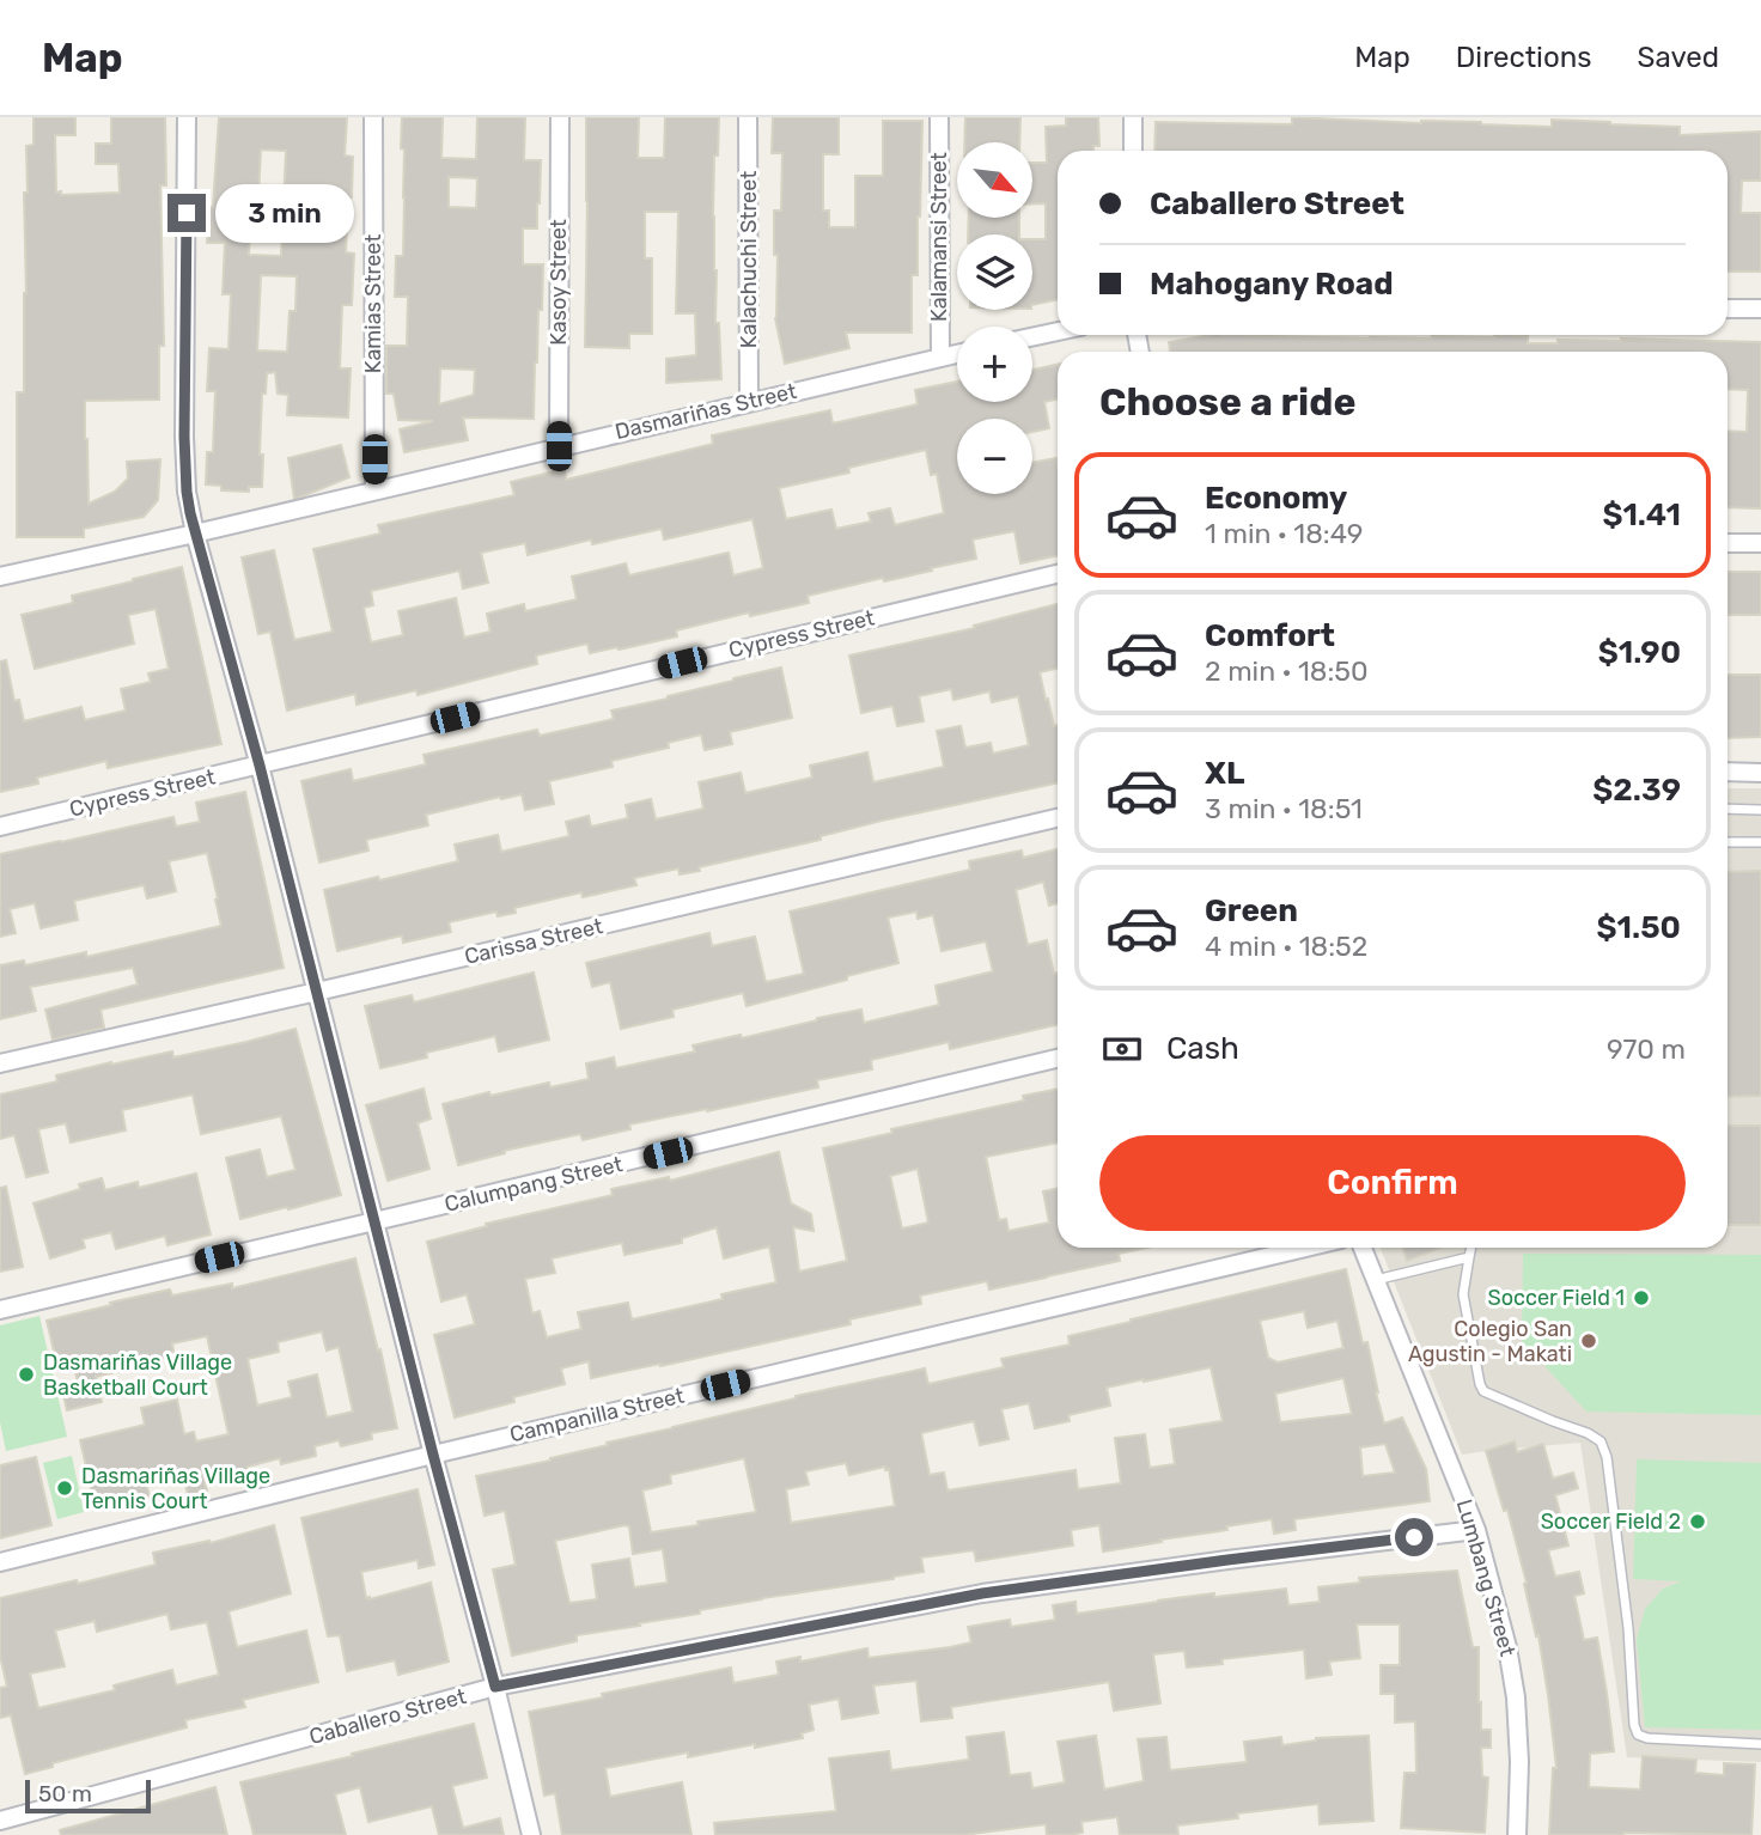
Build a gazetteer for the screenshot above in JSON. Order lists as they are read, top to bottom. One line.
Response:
{"streets":{"street":["Kalamansi Street","Kalachuchi Street","Kasoy Street","Kamias Street","Dasmariñas Street","Cypress Street","Carissa Street","Calumpang Street","Campanilla Street","Lumbang Street","Caballero Street"]},"crossings":[["Kalamansi Street","Dasmariñas Street"],["Kalachuchi Street","Dasmariñas Street"],["Kasoy Street","Dasmariñas Street"],["Kamias Street","Dasmariñas Street"],["Lumbang Street","Caballero Street"]],"places":["Soccer Field 1","Colegio San Agustin - Makati","Dasmariñas Village Basketball Court","Dasmariñas Village Tennis Court","Soccer Field 2"],"scale_bar":"50 m","north":"bottom right","page":{"header":"Map","nav":["Map","Directions","Saved"],"map_buttons":["+","−"],"banner":["Caballero Street","Mahogany Road"],"bubble":"3 min","heading":"Choose a ride","list":[{"name":"Economy","note":"1 min · 18:49","value":"$1.41"},{"name":"Comfort","note":"2 min · 18:50","value":"$1.90"},{"name":"XL","note":"3 min · 18:51","value":"$2.39"},{"name":"Green","note":"4 min · 18:52","value":"$1.50"}],"pay":["Cash","970 m"],"buttons":"Confirm","scale":"50 m"}}
